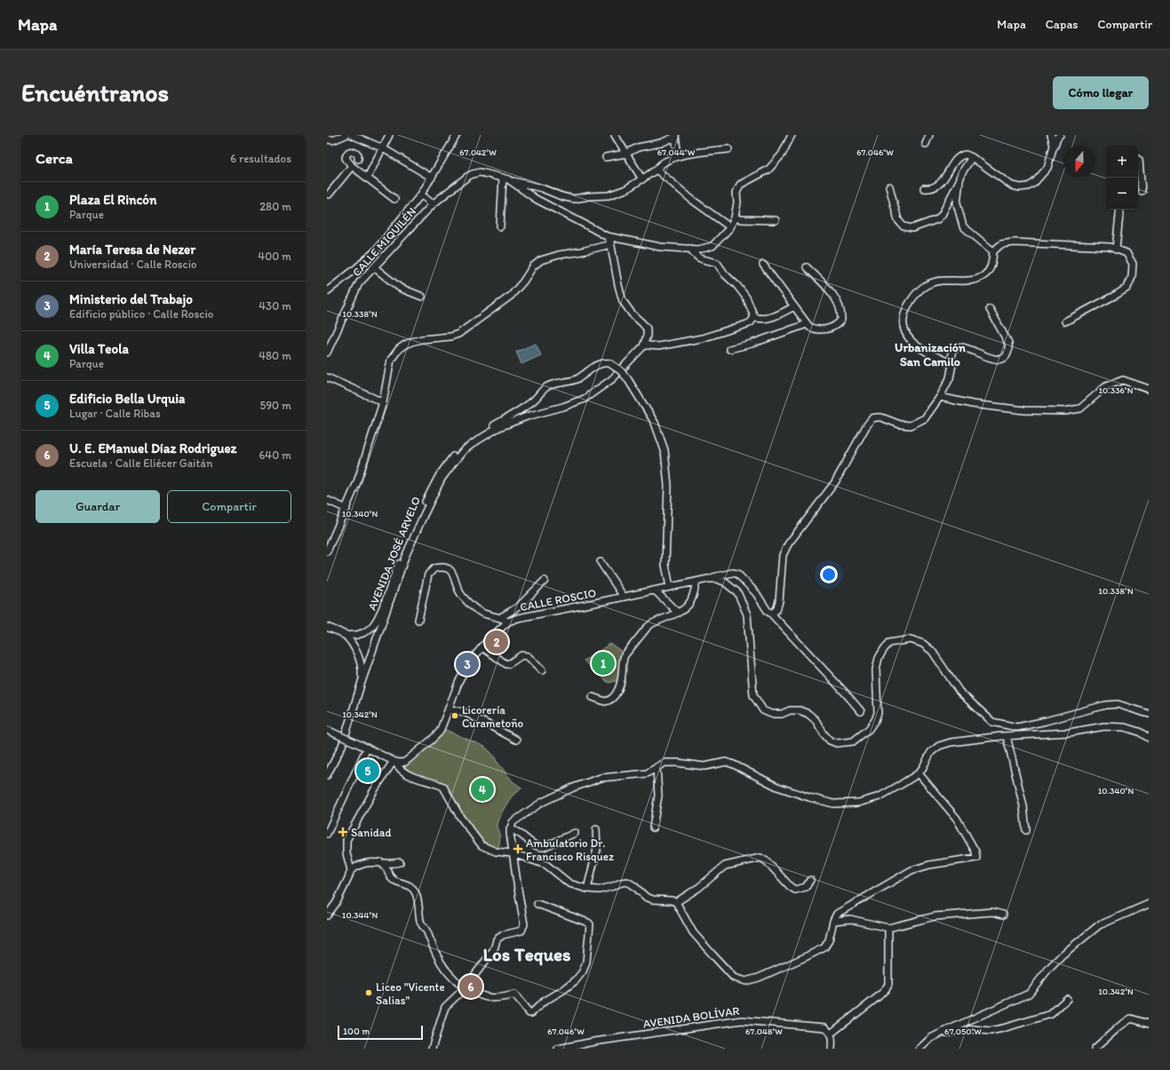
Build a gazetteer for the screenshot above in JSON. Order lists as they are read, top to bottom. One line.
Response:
{"streets":{"street":["CALLE MIQUILÉN","AVENIDA JOSÉ ARVELO","CALLE ROSCIO","AVENIDA BOLÍVAR"]},"crossings":[["AVENIDA JOSÉ ARVELO","CALLE ROSCIO"]],"districts":["Urbanización San Camilo","Los Teques"],"places":{"other":["Licorería Curametoño","Liceo \"Vicente Salias\""],"health":["Sanidad","Ambulatorio Dr. Francisco Risquez"]},"scale_bar":"100 m","north":"bottom","page":{"header":"Mapa","nav":["Mapa","Capas","Compartir"],"buttons":["Cómo llegar",["Guardar","Compartir"]],"title":"Encuéntranos","heading":["Cerca","6 resultados"],"map_buttons":["+","−"],"list":[{"mark":"1","name":"Plaza El Rincón","note":"Parque","value":"280 m"},{"mark":"2","name":"María Teresa de Nezer","note":"Universidad · Calle Roscio","value":"400 m"},{"mark":"3","name":"Ministerio del Trabajo","note":"Edificio público · Calle Roscio","value":"430 m"},{"mark":"4","name":"Villa Teola","note":"Parque","value":"480 m"},{"mark":"5","name":"Edificio Bella Urquia","note":"Lugar · Calle Ribas","value":"590 m"},{"mark":"6","name":"U. E. EManuel Díaz Rodriguez","note":"Escuela · Calle Eliécer Gaitán","value":"640 m"}],"pins":["2","1","3","5","4","6"],"scale":"100 m"},"coordinates":["67.042°W","67.044°W","67.046°W","10.338°N","10.336°N","10.340°N","10.342°N","10.344°N","67.048°W","67.050°W"]}
